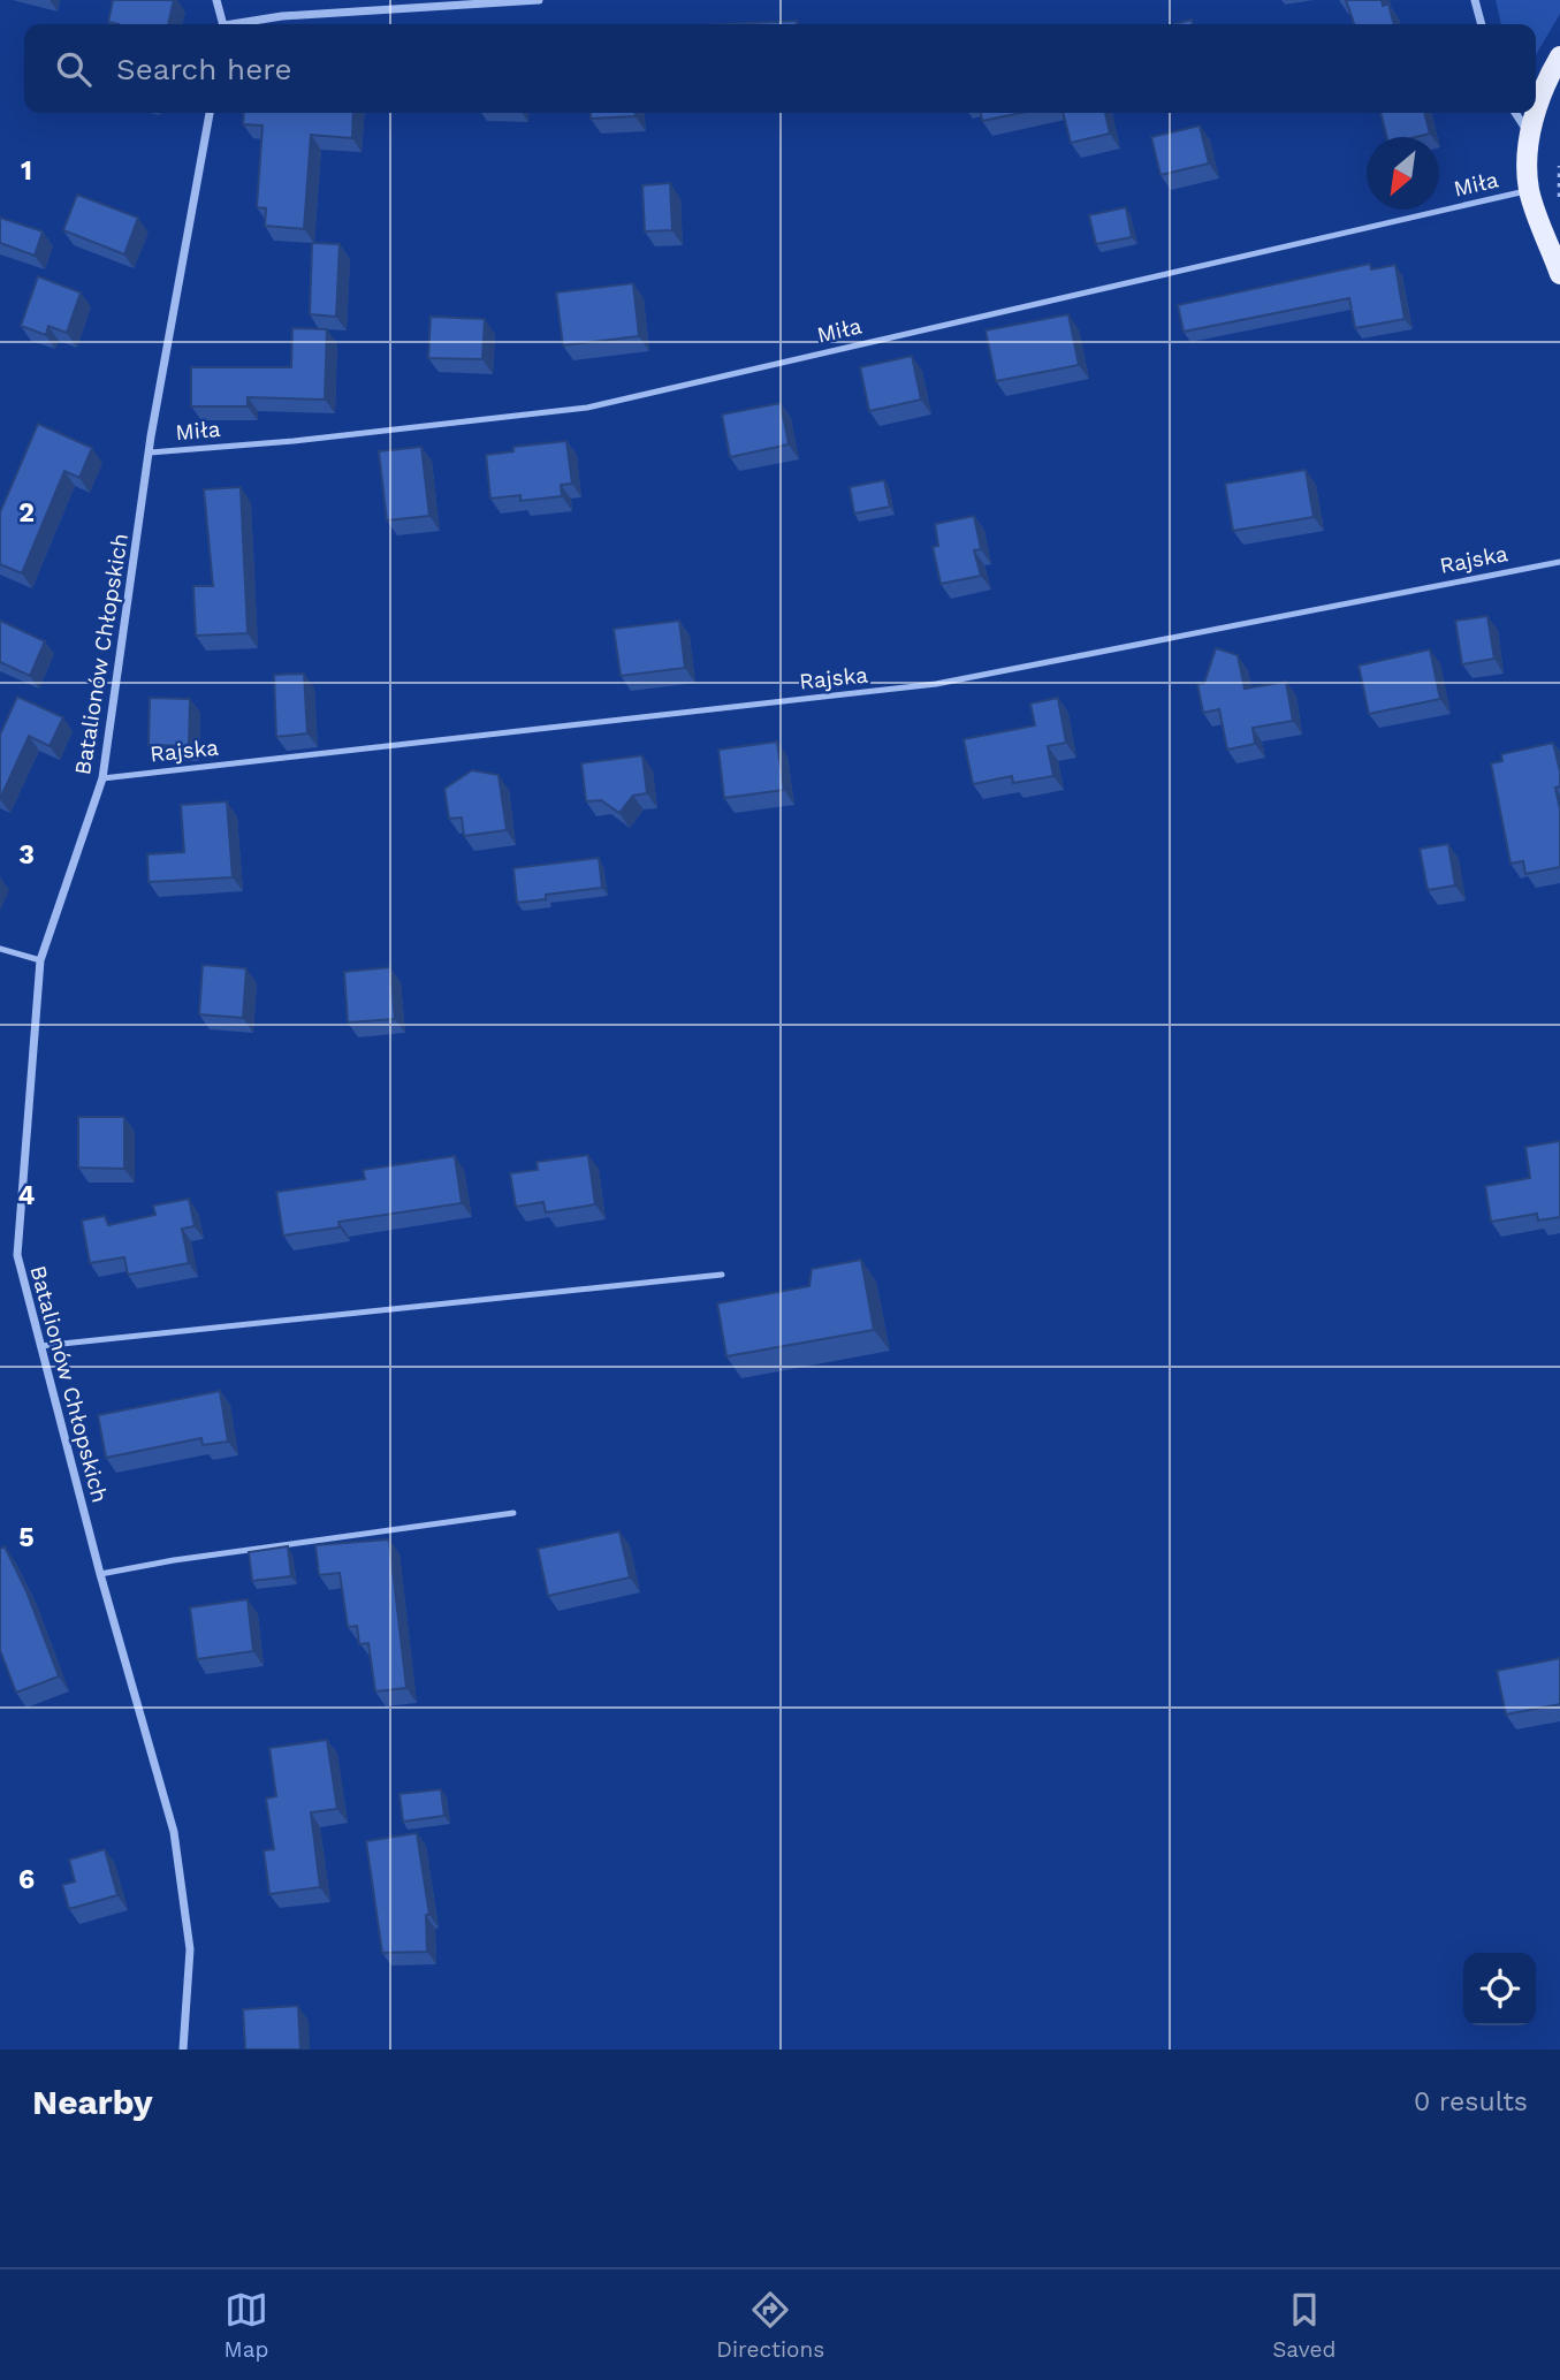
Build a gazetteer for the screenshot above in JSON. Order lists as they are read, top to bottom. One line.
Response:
{"streets":{"street":["Batalionów Chłopskich"],"lane":["Miła","Rajska"]},"crossings":[["Miła","Batalionów Chłopskich"],["Rajska","Batalionów Chłopskich"]],"north":"bottom left","page":{"search":"Search here","heading":["Nearby","0 results"],"nav":["Map","Directions","Saved"]},"grid":{"rows":["1","2","3","4","5","6"]}}
